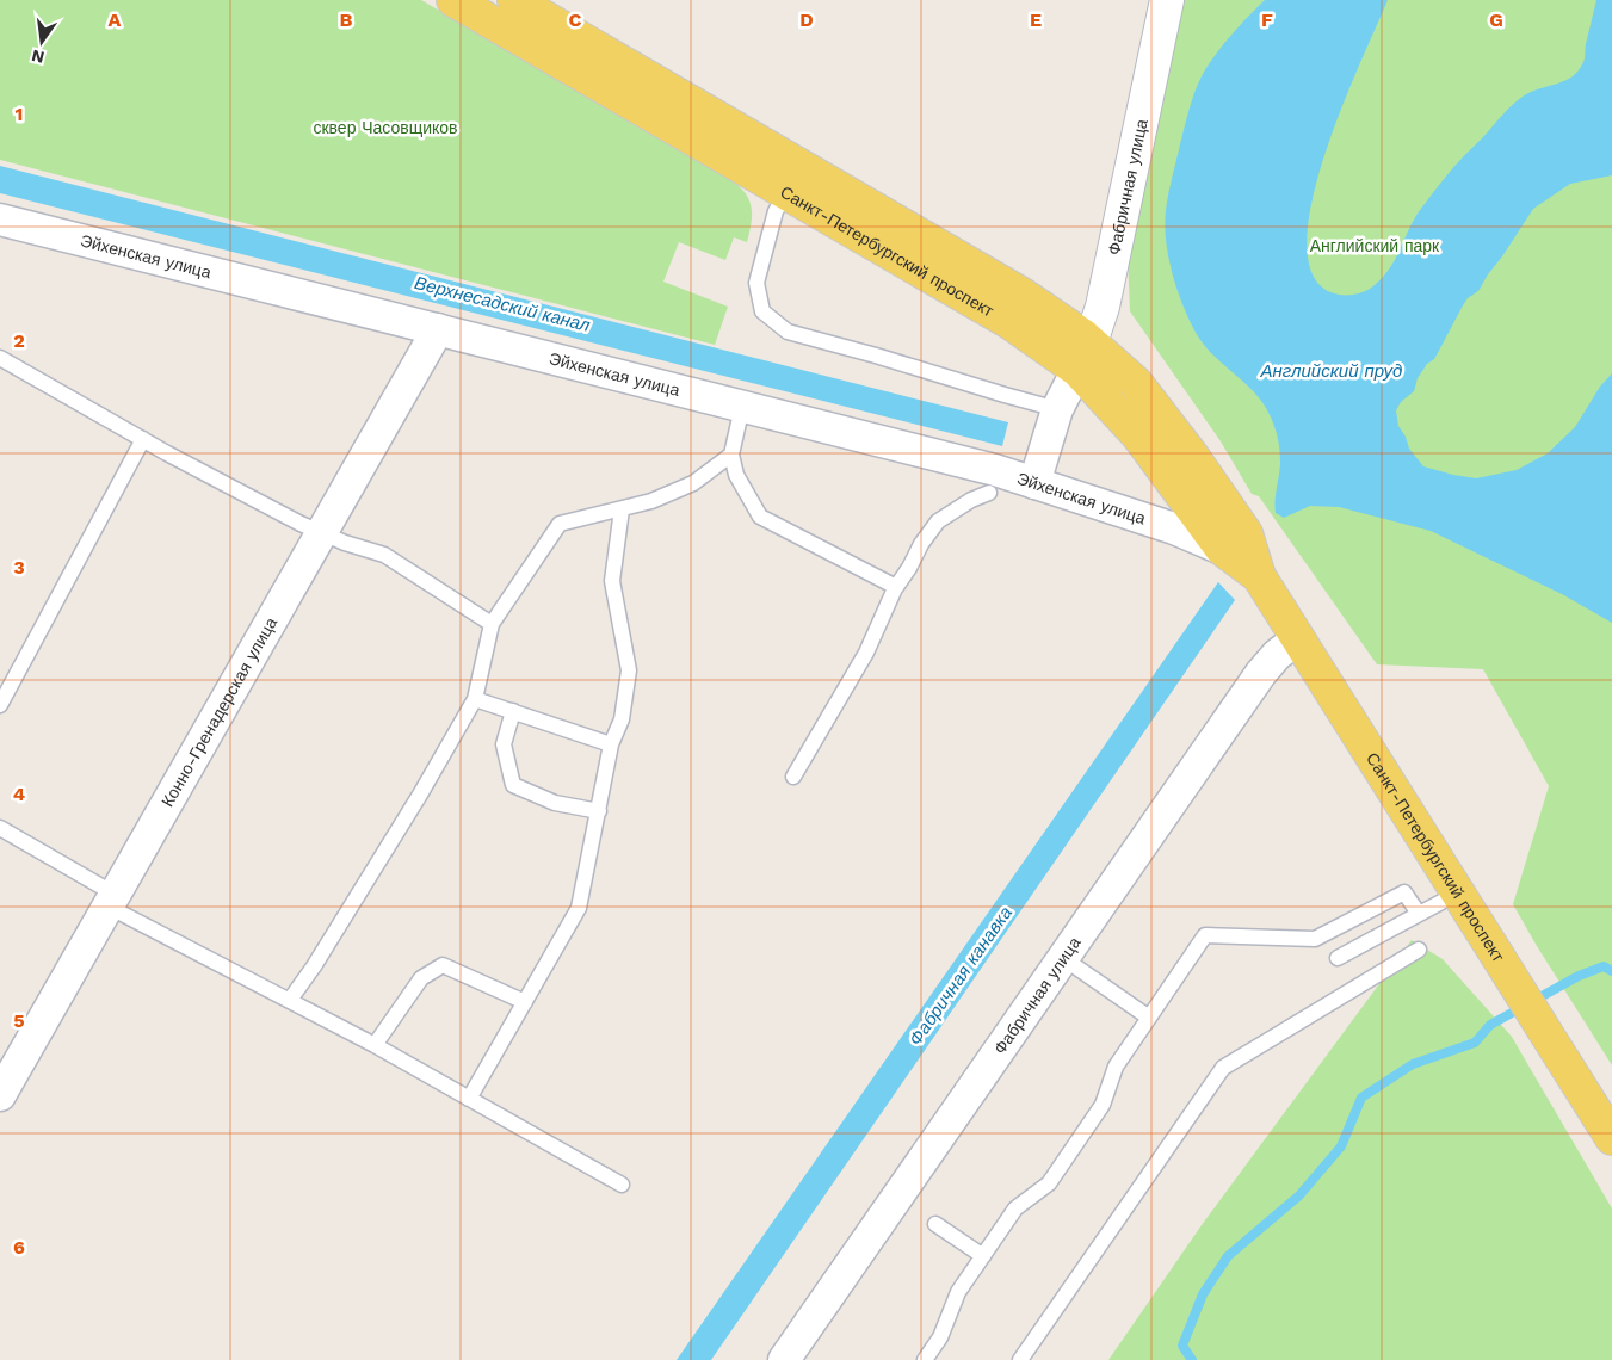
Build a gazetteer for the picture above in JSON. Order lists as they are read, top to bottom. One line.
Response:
{"streets":{"main road":["Санкт-Петербургский проспект"],"street":["Фабричная улица","Эйхенская улица","Конно-Гренадерская улица"]},"crossings":[["Фабричная улица","Санкт-Петербургский проспект"],["Фабричная улица","Эйхенская улица"],["Санкт-Петербургский проспект","Эйхенская улица"],["Эйхенская улица","Конно-Гренадерская улица"]],"water":["Верхнесадский канал","Английский пруд","Фабричная канавка"],"parks":["сквер Часовщиков","Английский парк"],"north":"bottom","grid":{"columns":["A","B","C","D","E","F","G"],"rows":["1","2","3","4","5","6"]}}
